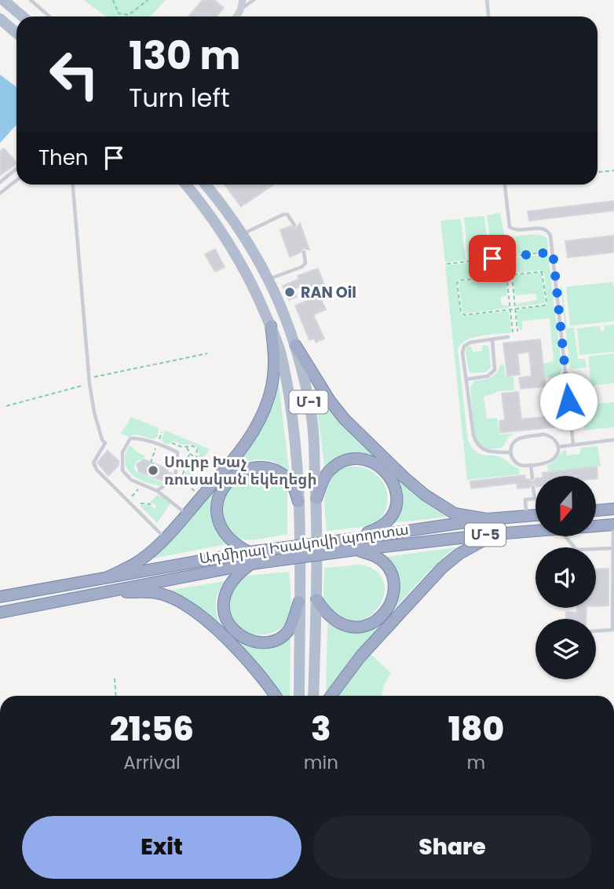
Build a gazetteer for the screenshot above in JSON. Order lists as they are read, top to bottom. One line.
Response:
{"streets":{"highway":["Մ-5","Ադմիրալ Իսակովի պողոտա"],"main road":["Մ-1"]},"places":["RAN Oil","Սուրբ Խաչ ռուսական եկեղեցի"],"north":"bottom","page":{"turn":["130 m","Turn left"],"then":"Then","eta":["21:56","Arrival","3","min","180","m"],"buttons":["Exit","Share"]}}
